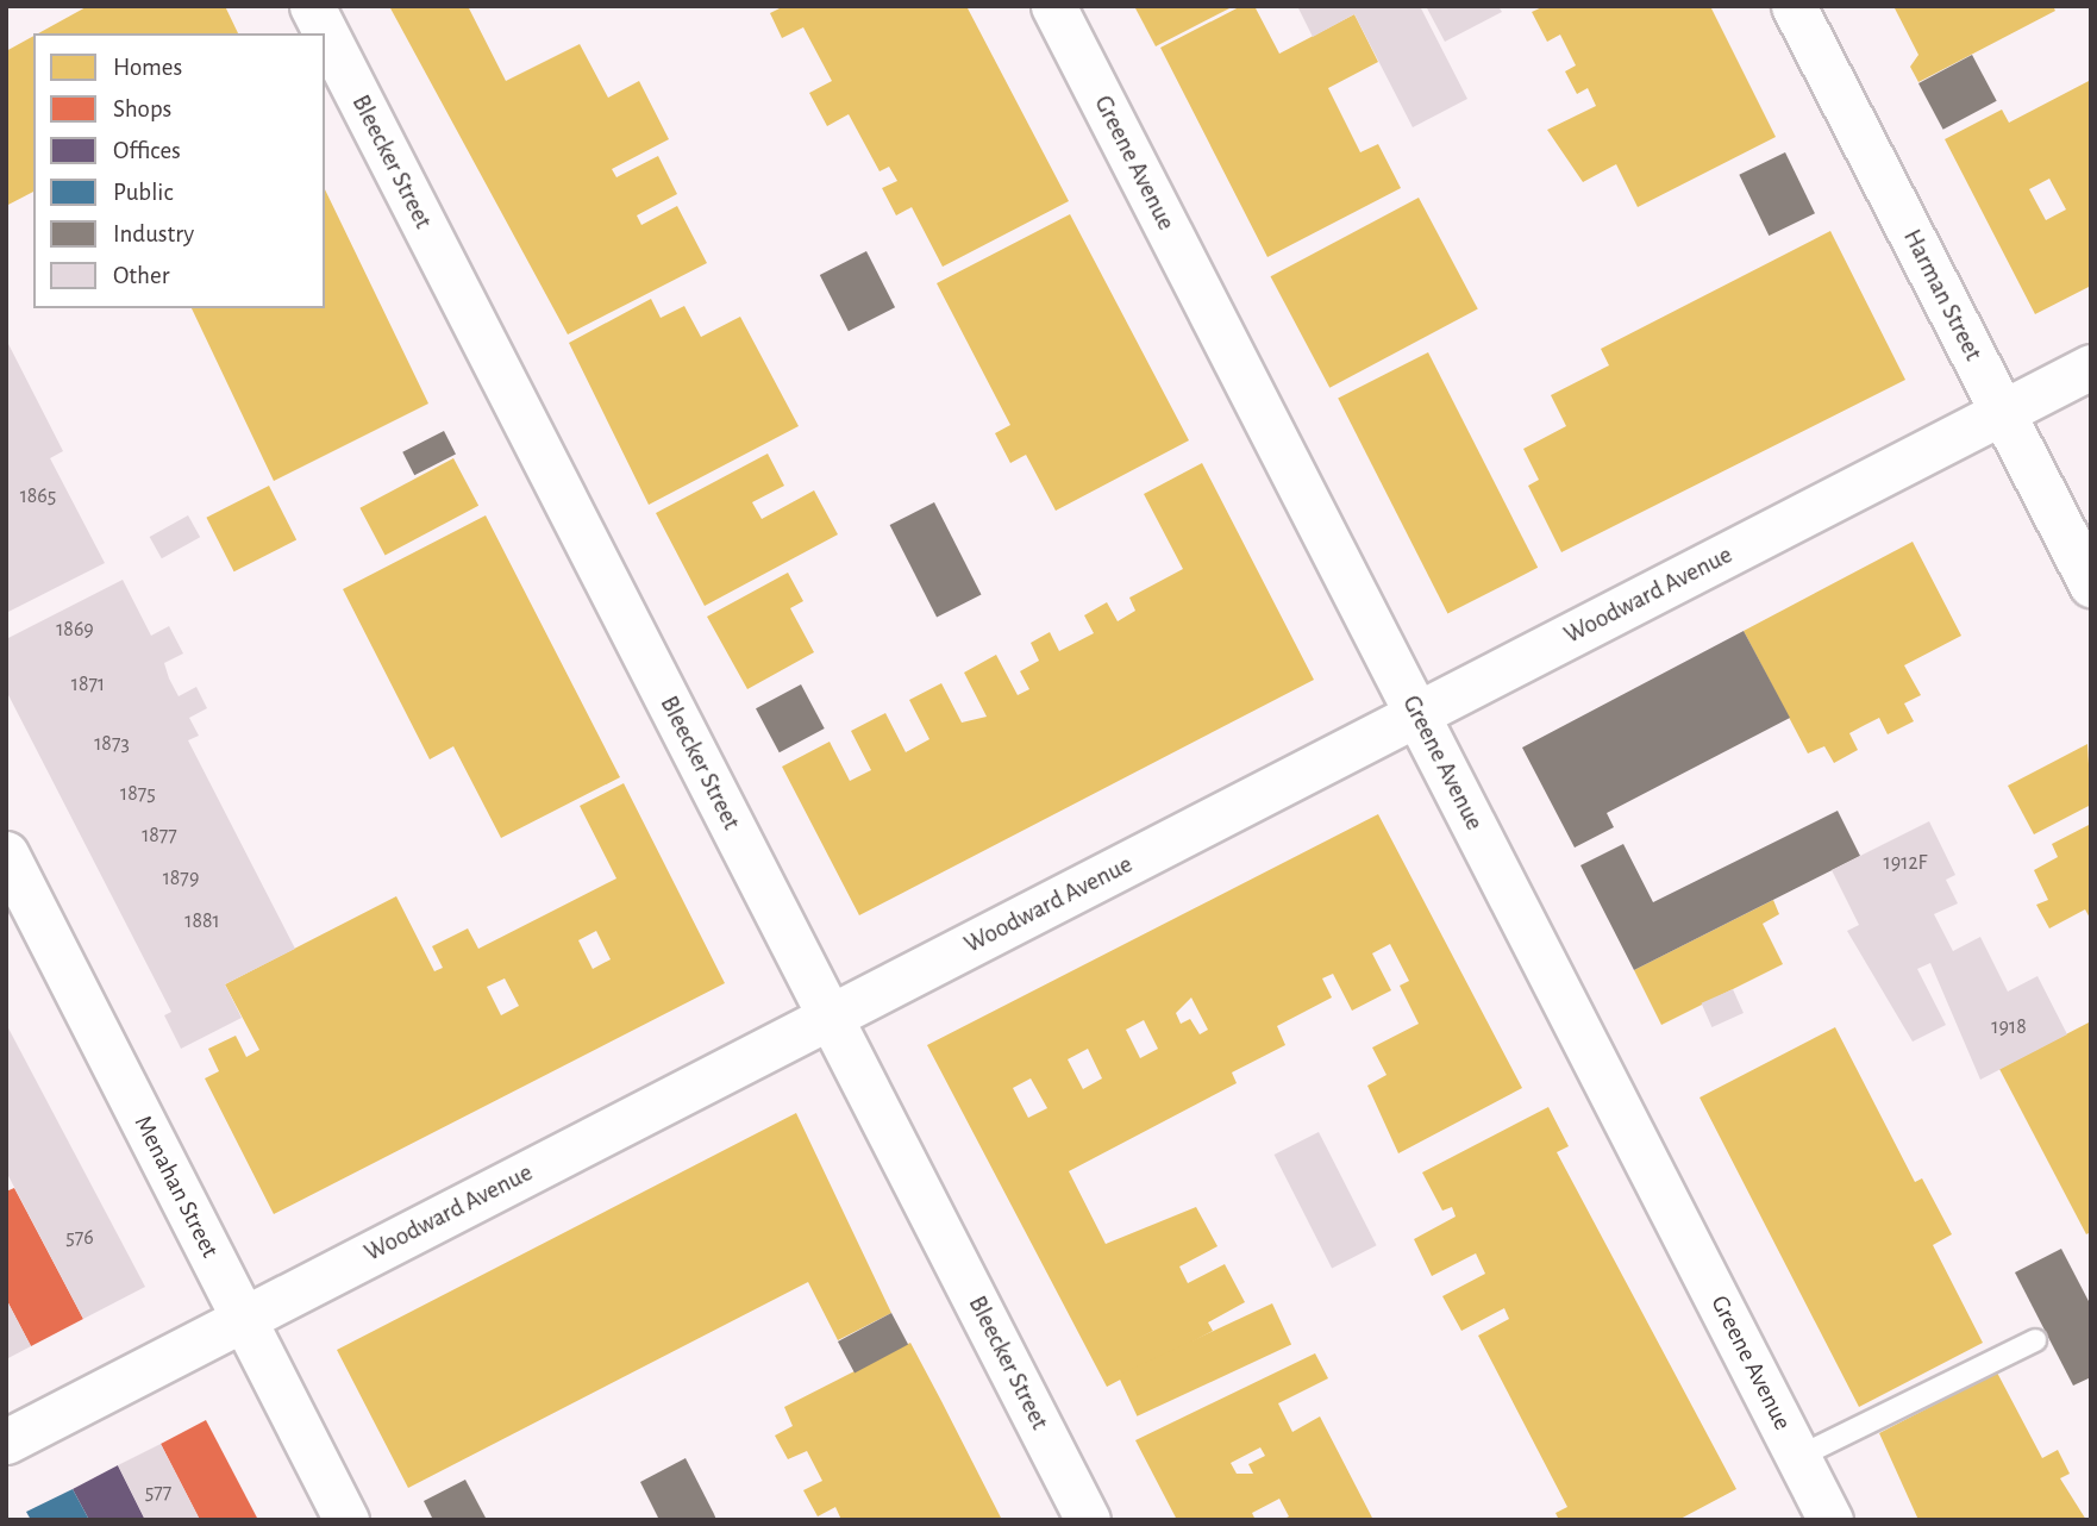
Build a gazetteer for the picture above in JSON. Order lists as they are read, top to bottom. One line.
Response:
{"streets":{"street":["Bleecker Street","Greene Avenue","Harman Street","Woodward Avenue","Menahan Street"]},"crossings":[["Bleecker Street","Woodward Avenue"],["Greene Avenue","Woodward Avenue"],["Harman Street","Woodward Avenue"],["Woodward Avenue","Menahan Street"]],"house_numbers":["1865","1869","1871","1873","1875","1877","1912F","1879","1881","1918","576","577"],"legend":["Homes","Shops","Offices","Public","Industry","Other"]}
